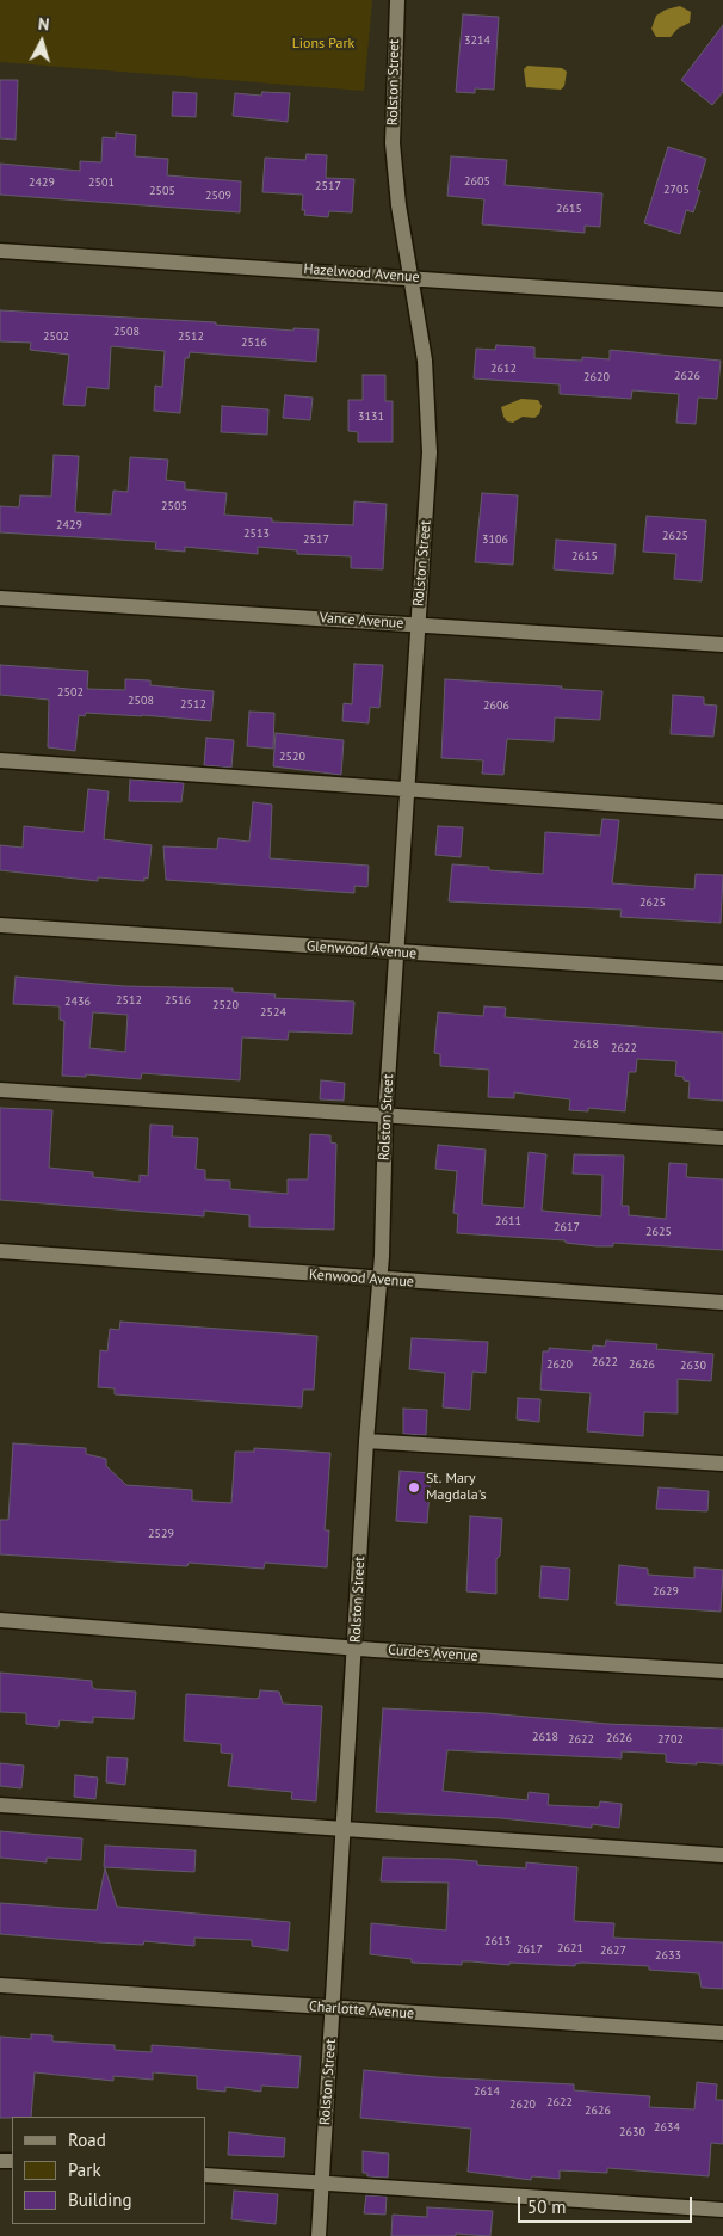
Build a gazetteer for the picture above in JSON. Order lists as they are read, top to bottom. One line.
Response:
{"streets":{"street":["Rolston Street","Hazelwood Avenue","Vance Avenue","Glenwood Avenue","Kenwood Avenue","Curdes Avenue","Charlotte Avenue"]},"crossings":[["Rolston Street","Hazelwood Avenue"],["Rolston Street","Vance Avenue"],["Rolston Street","Glenwood Avenue"],["Rolston Street","Kenwood Avenue"],["Rolston Street","Curdes Avenue"],["Rolston Street","Charlotte Avenue"]],"parks":["Lions Park"],"places":["St. Mary Magdala's"],"house_numbers":["3214","2605","2429","2501","2517","2705","2505","2509","2615","2508","2502","2512","2516","2612","2626","2620","3131","2505","2429","2513","2625","2517","3106","2615","2502","2508","2512","2606","2520","2625","2512","2516","2436","2520","2524","2618","2622","2611","2617","2625","2622","2620","2626","2630","2529","2629","2618","2626","2622","2702","2613","2621","2617","2627","2633","2614","2622","2620","2626","2634","2630"],"legend":["Road","Park","Building"],"scale_bar":"50 m","north":"top"}
